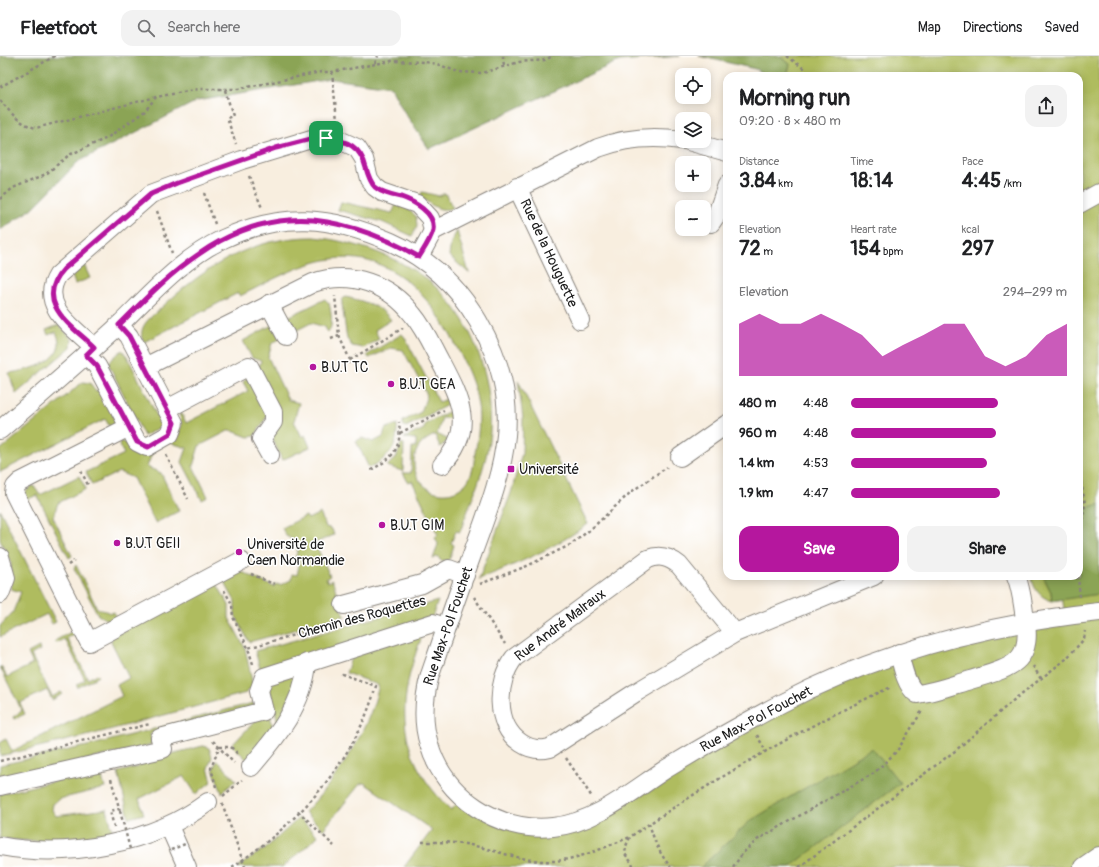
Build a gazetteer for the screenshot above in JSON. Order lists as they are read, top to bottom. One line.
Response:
{"streets":{"street":["Rue de la Houguette","Rue André Malraux","Rue Max-Pol Fouchet"],"path":["Chemin des Roquettes"]},"places":{"other":["B.U.T TC","B.U.T GEA","B.U.T GIM","B.U.T GEII","Université de Caen Normandie"],"transit":["Université"]},"page":{"header":"Fleetfoot","search":"Search here","nav":["Map","Directions","Saved"],"map_buttons":["+","−"],"heading":["Morning run","09:20 · 8 × 480 m"],"stats":[["Distance","3.84 km"],["Time","18:14"],["Pace","4:45 /km"],["Elevation","72 m"],["Heart rate","154 bpm"],["kcal","297"]],"chart":["Elevation","294–299 m"],"list":[{"name":"480 m","note":"4:48"},{"name":"960 m","note":"4:48"},{"name":"1.4 km","note":"4:53"},{"name":"1.9 km","note":"4:47"}],"buttons":["Save","Share"]}}
